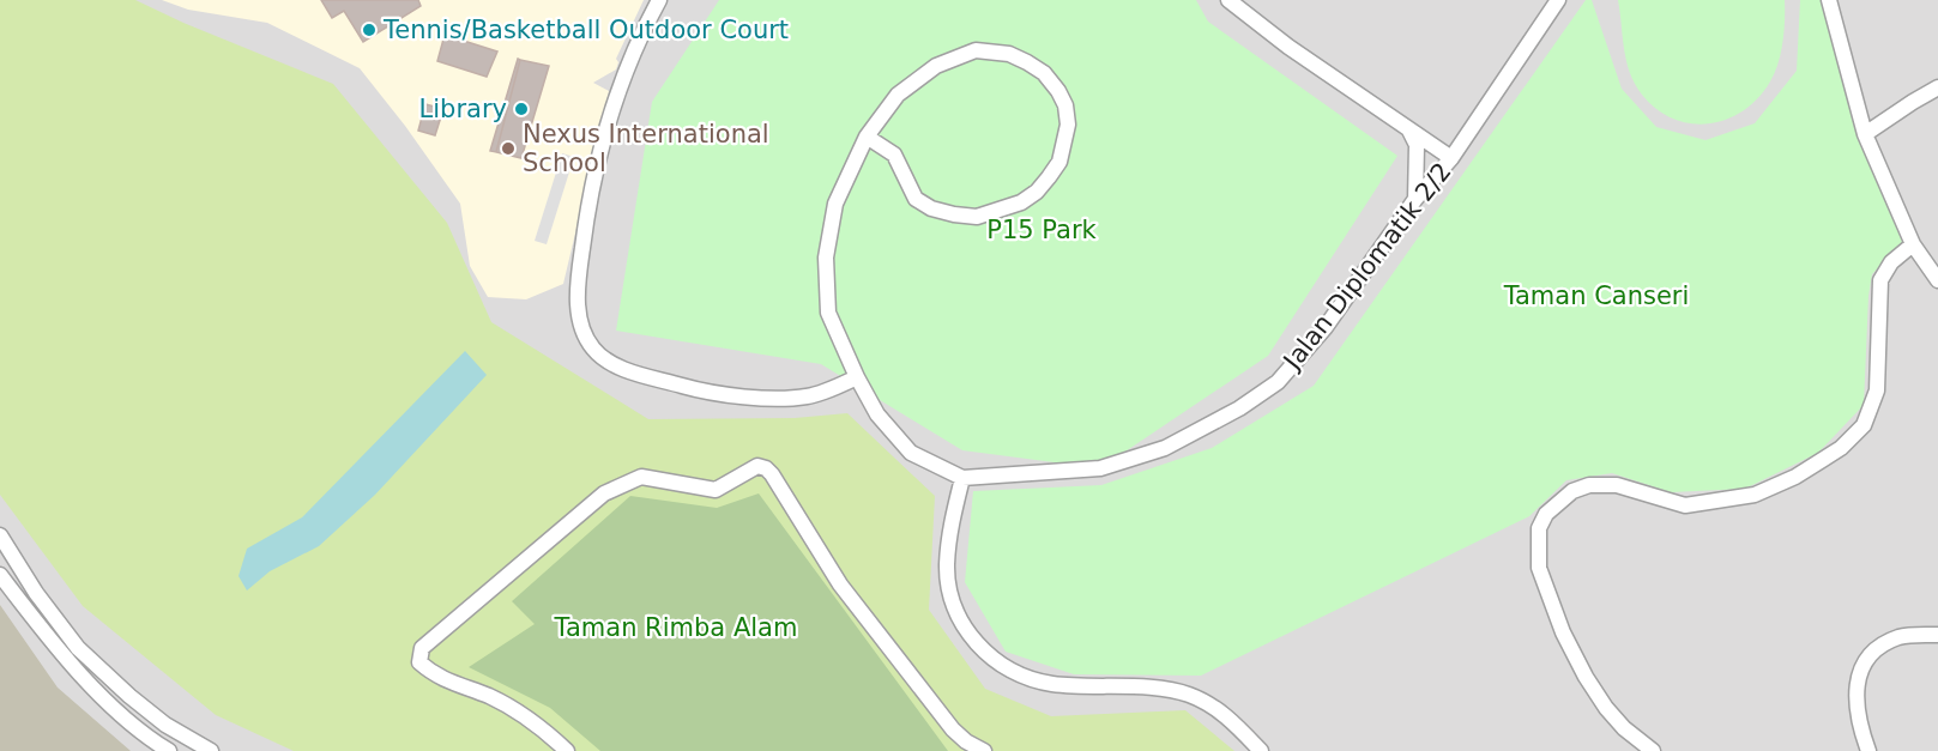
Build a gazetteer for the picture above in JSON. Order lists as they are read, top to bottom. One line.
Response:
{"streets":{"street":["Jalan Diplomatik 2/2"]},"parks":["P15 Park","Taman Canseri","Taman Rimba Alam"],"places":["Tennis/Basketball Outdoor Court","Library","Nexus International School"]}
